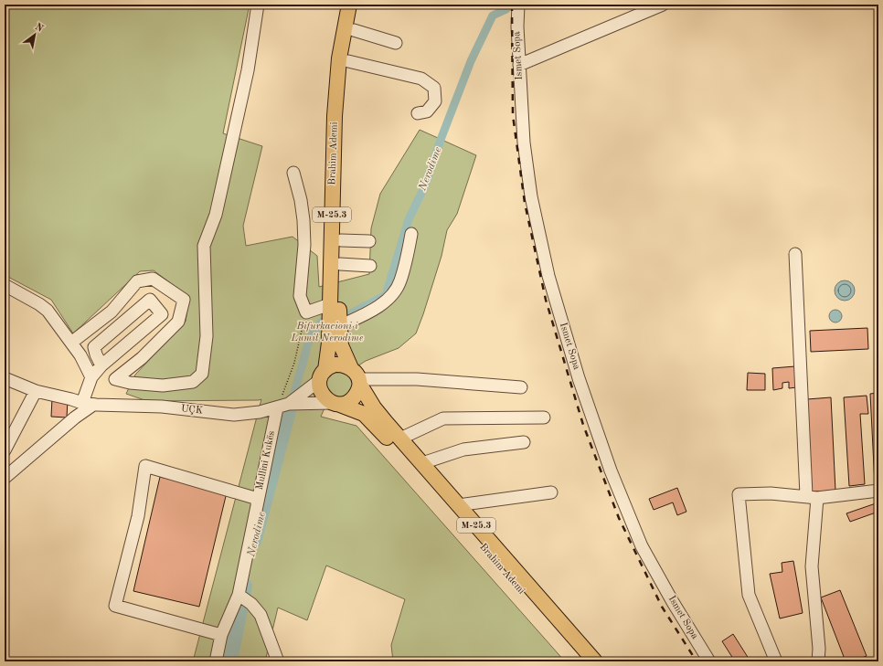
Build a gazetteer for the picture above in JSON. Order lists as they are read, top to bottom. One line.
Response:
{"streets":{"main road":["Brahim Ademi","M-25.3"],"street":["Ismet Sopa","UÇK","Mullini Kukës"]},"crossings":[["Brahim Ademi","UÇK"],["UÇK","Mullini Kukës"]],"water":["Nerodime"],"parks":["Bifurkacioni i Lumit Nerodime"],"north":"top right"}
